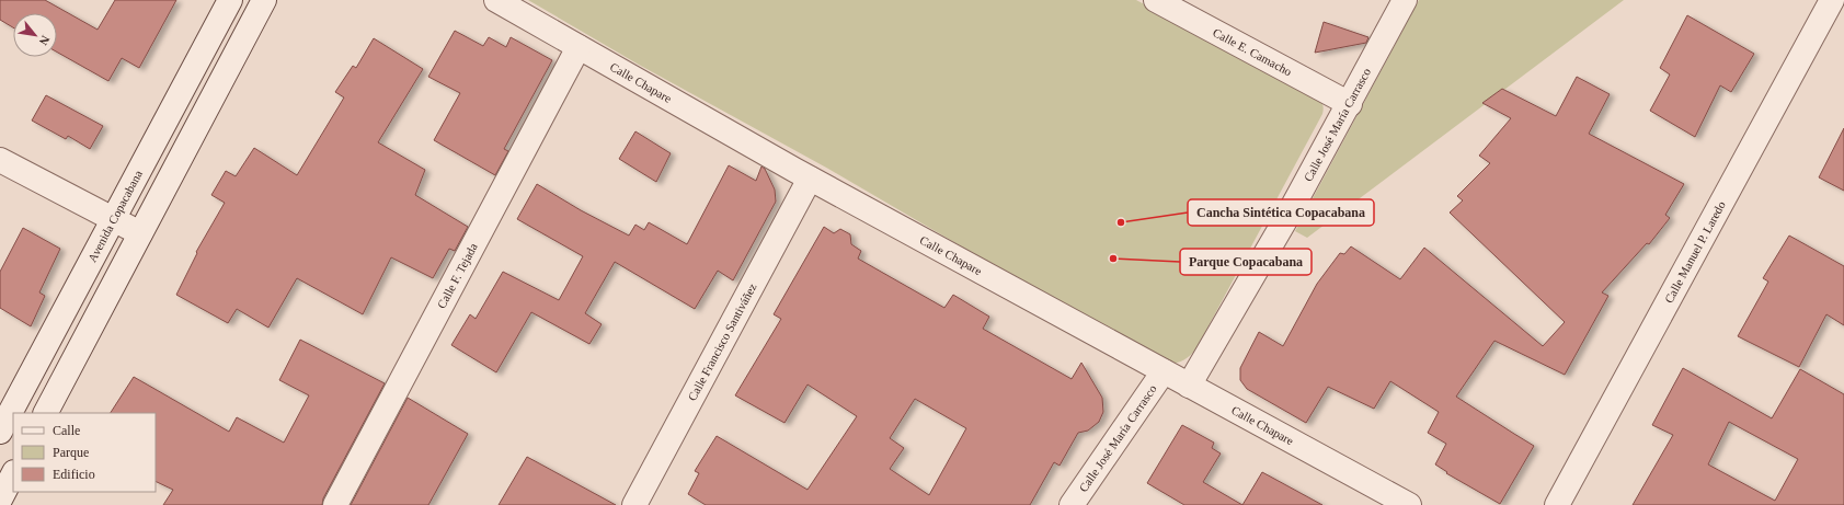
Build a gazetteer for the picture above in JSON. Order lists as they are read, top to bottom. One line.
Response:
{"streets":{"street":["Calle E. Camacho","Calle Chapare","Calle José María Carrasco","Avenida Copacabana","Calle Manuel P. Laredo","Calle F. Tejada","Calle Francisco Santiváñez"]},"crossings":[["Calle E. Camacho","Calle José María Carrasco"],["Calle Chapare","Calle José María Carrasco"],["Calle Chapare","Calle F. Tejada"],["Calle Chapare","Calle Francisco Santiváñez"]],"places":["Cancha Sintética Copacabana","Parque Copacabana"],"legend":["Calle","Parque","Edificio"],"north":"bottom right"}
